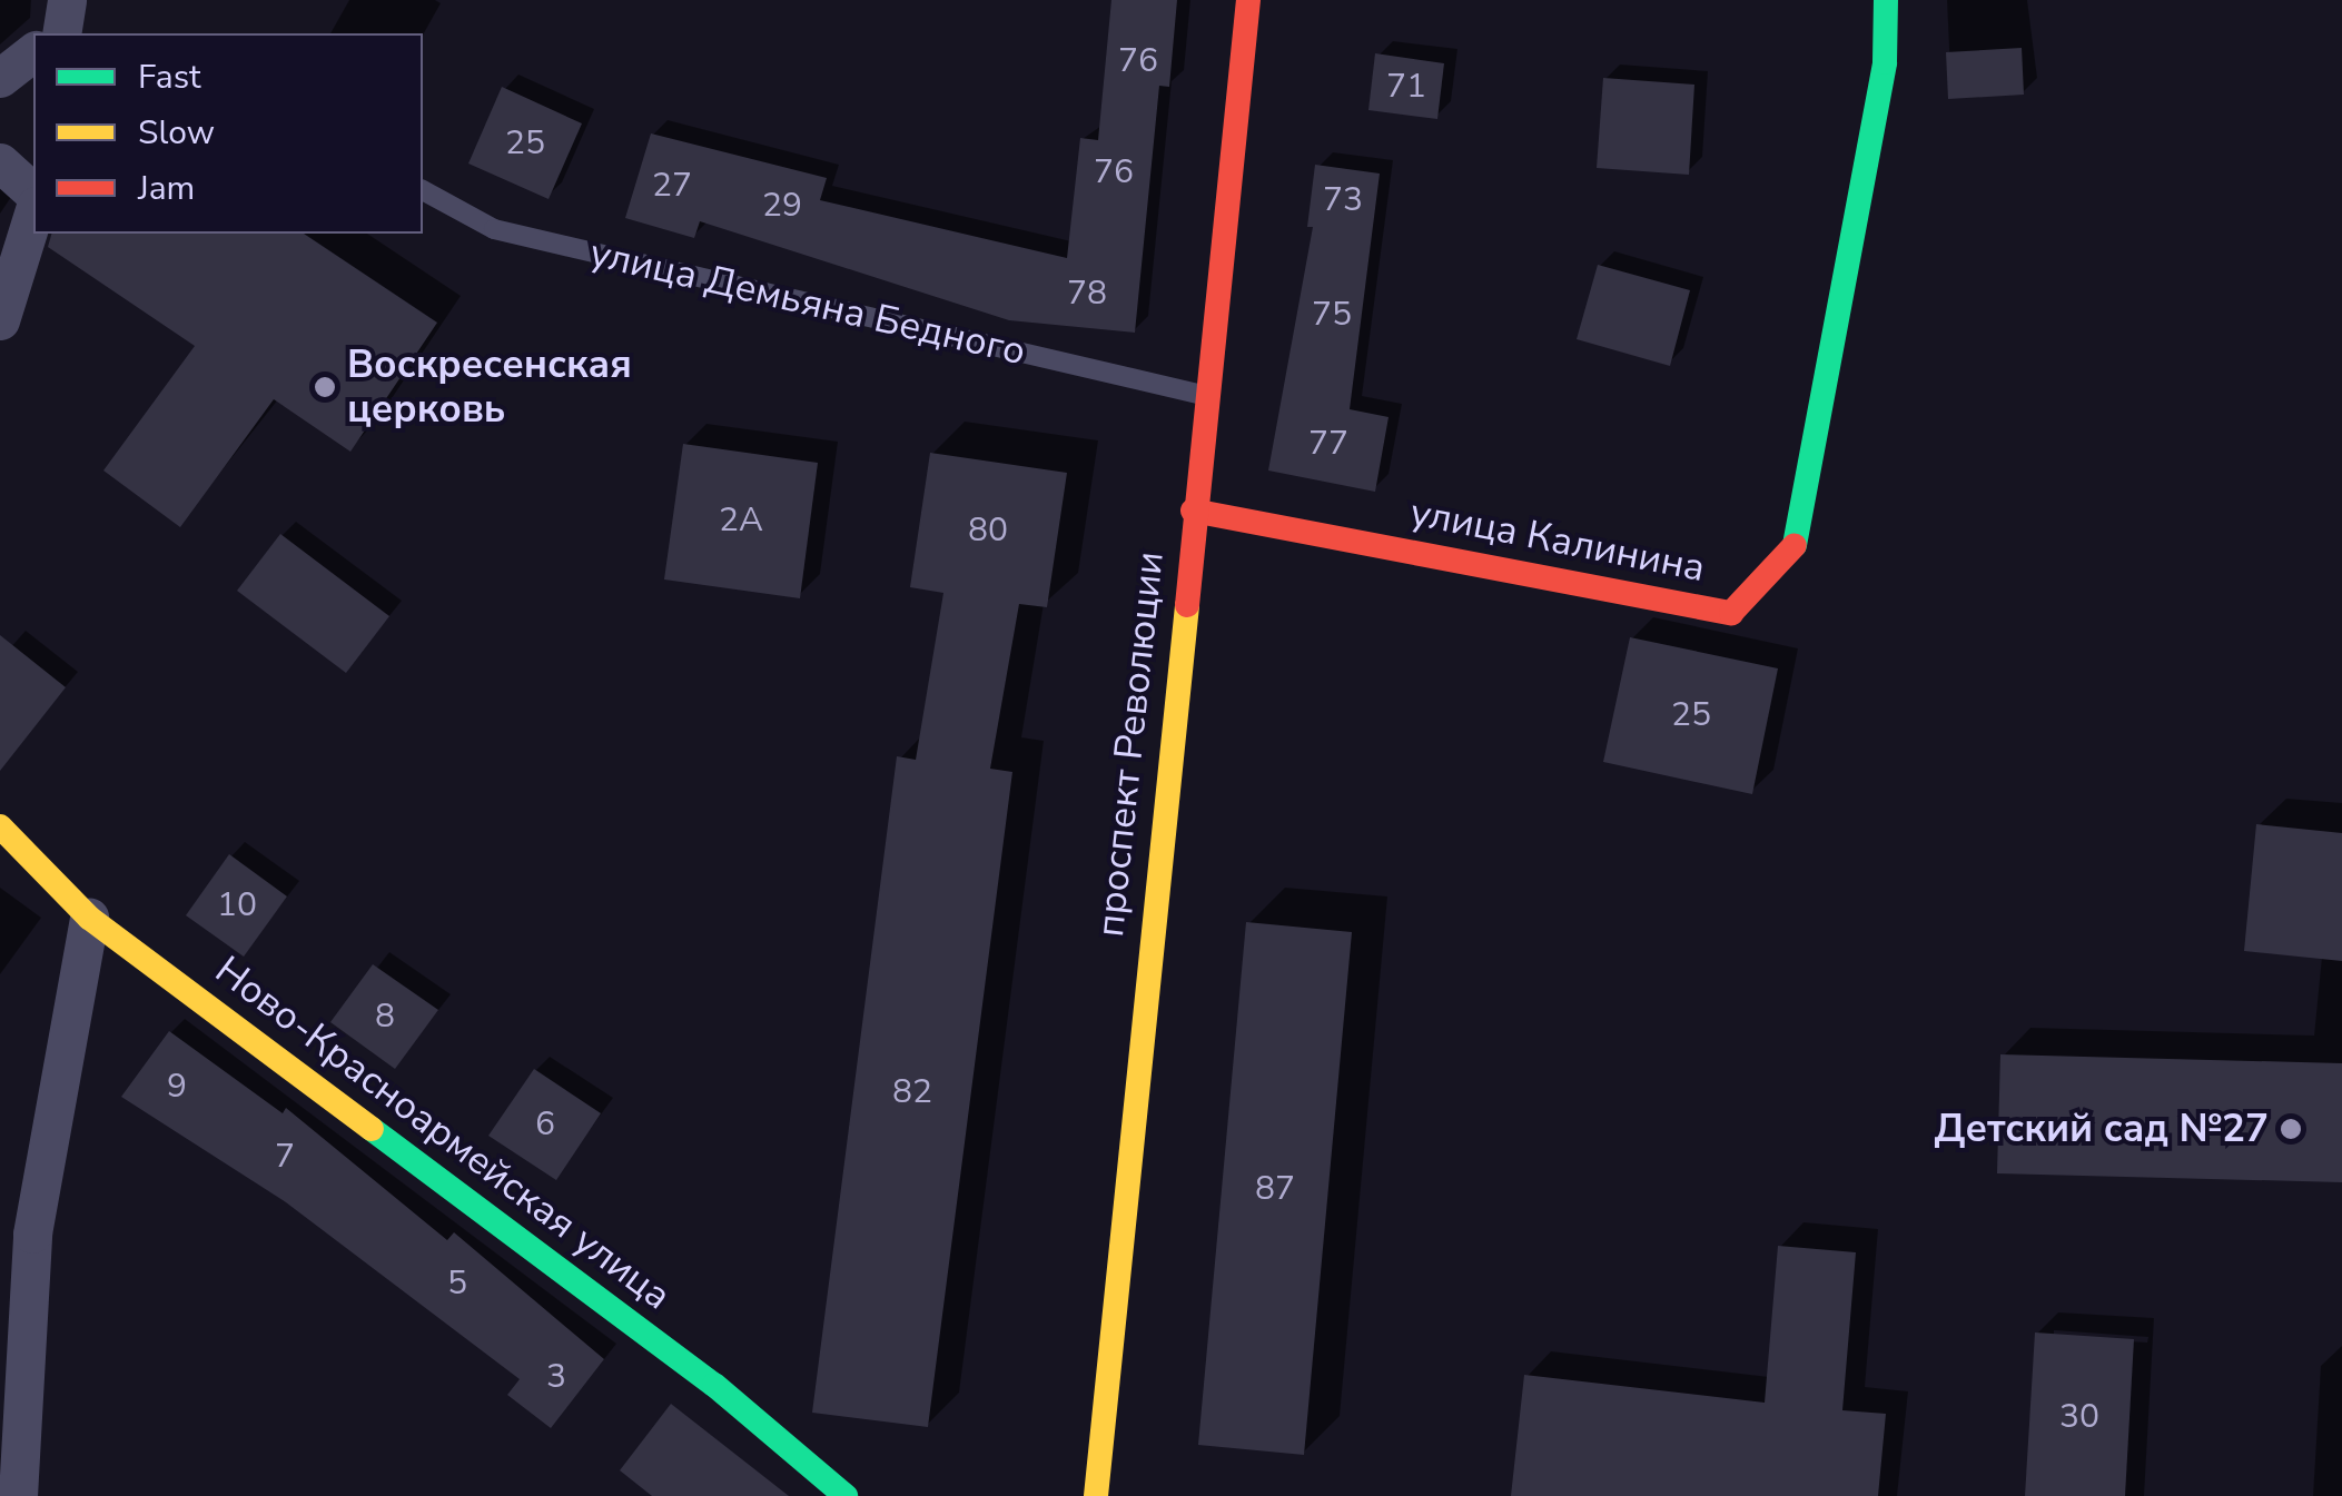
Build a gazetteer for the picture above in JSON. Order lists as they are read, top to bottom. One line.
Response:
{"streets":{"street":["улица Калинина","проспект Революции","Ново-Красноармейская улица"],"lane":["улица Демьяна Бедного"]},"crossings":[["улица Демьяна Бедного","проспект Революции"],["улица Калинина","проспект Революции"]],"places":["Воскресенская церковь","Детский сад №27"],"house_numbers":["76","71","25","76","27","73","29","78","75","77","2А","80","25","10","8","9","82","6","7","87","5","3","30"],"legend":["Fast","Slow","Jam"]}
